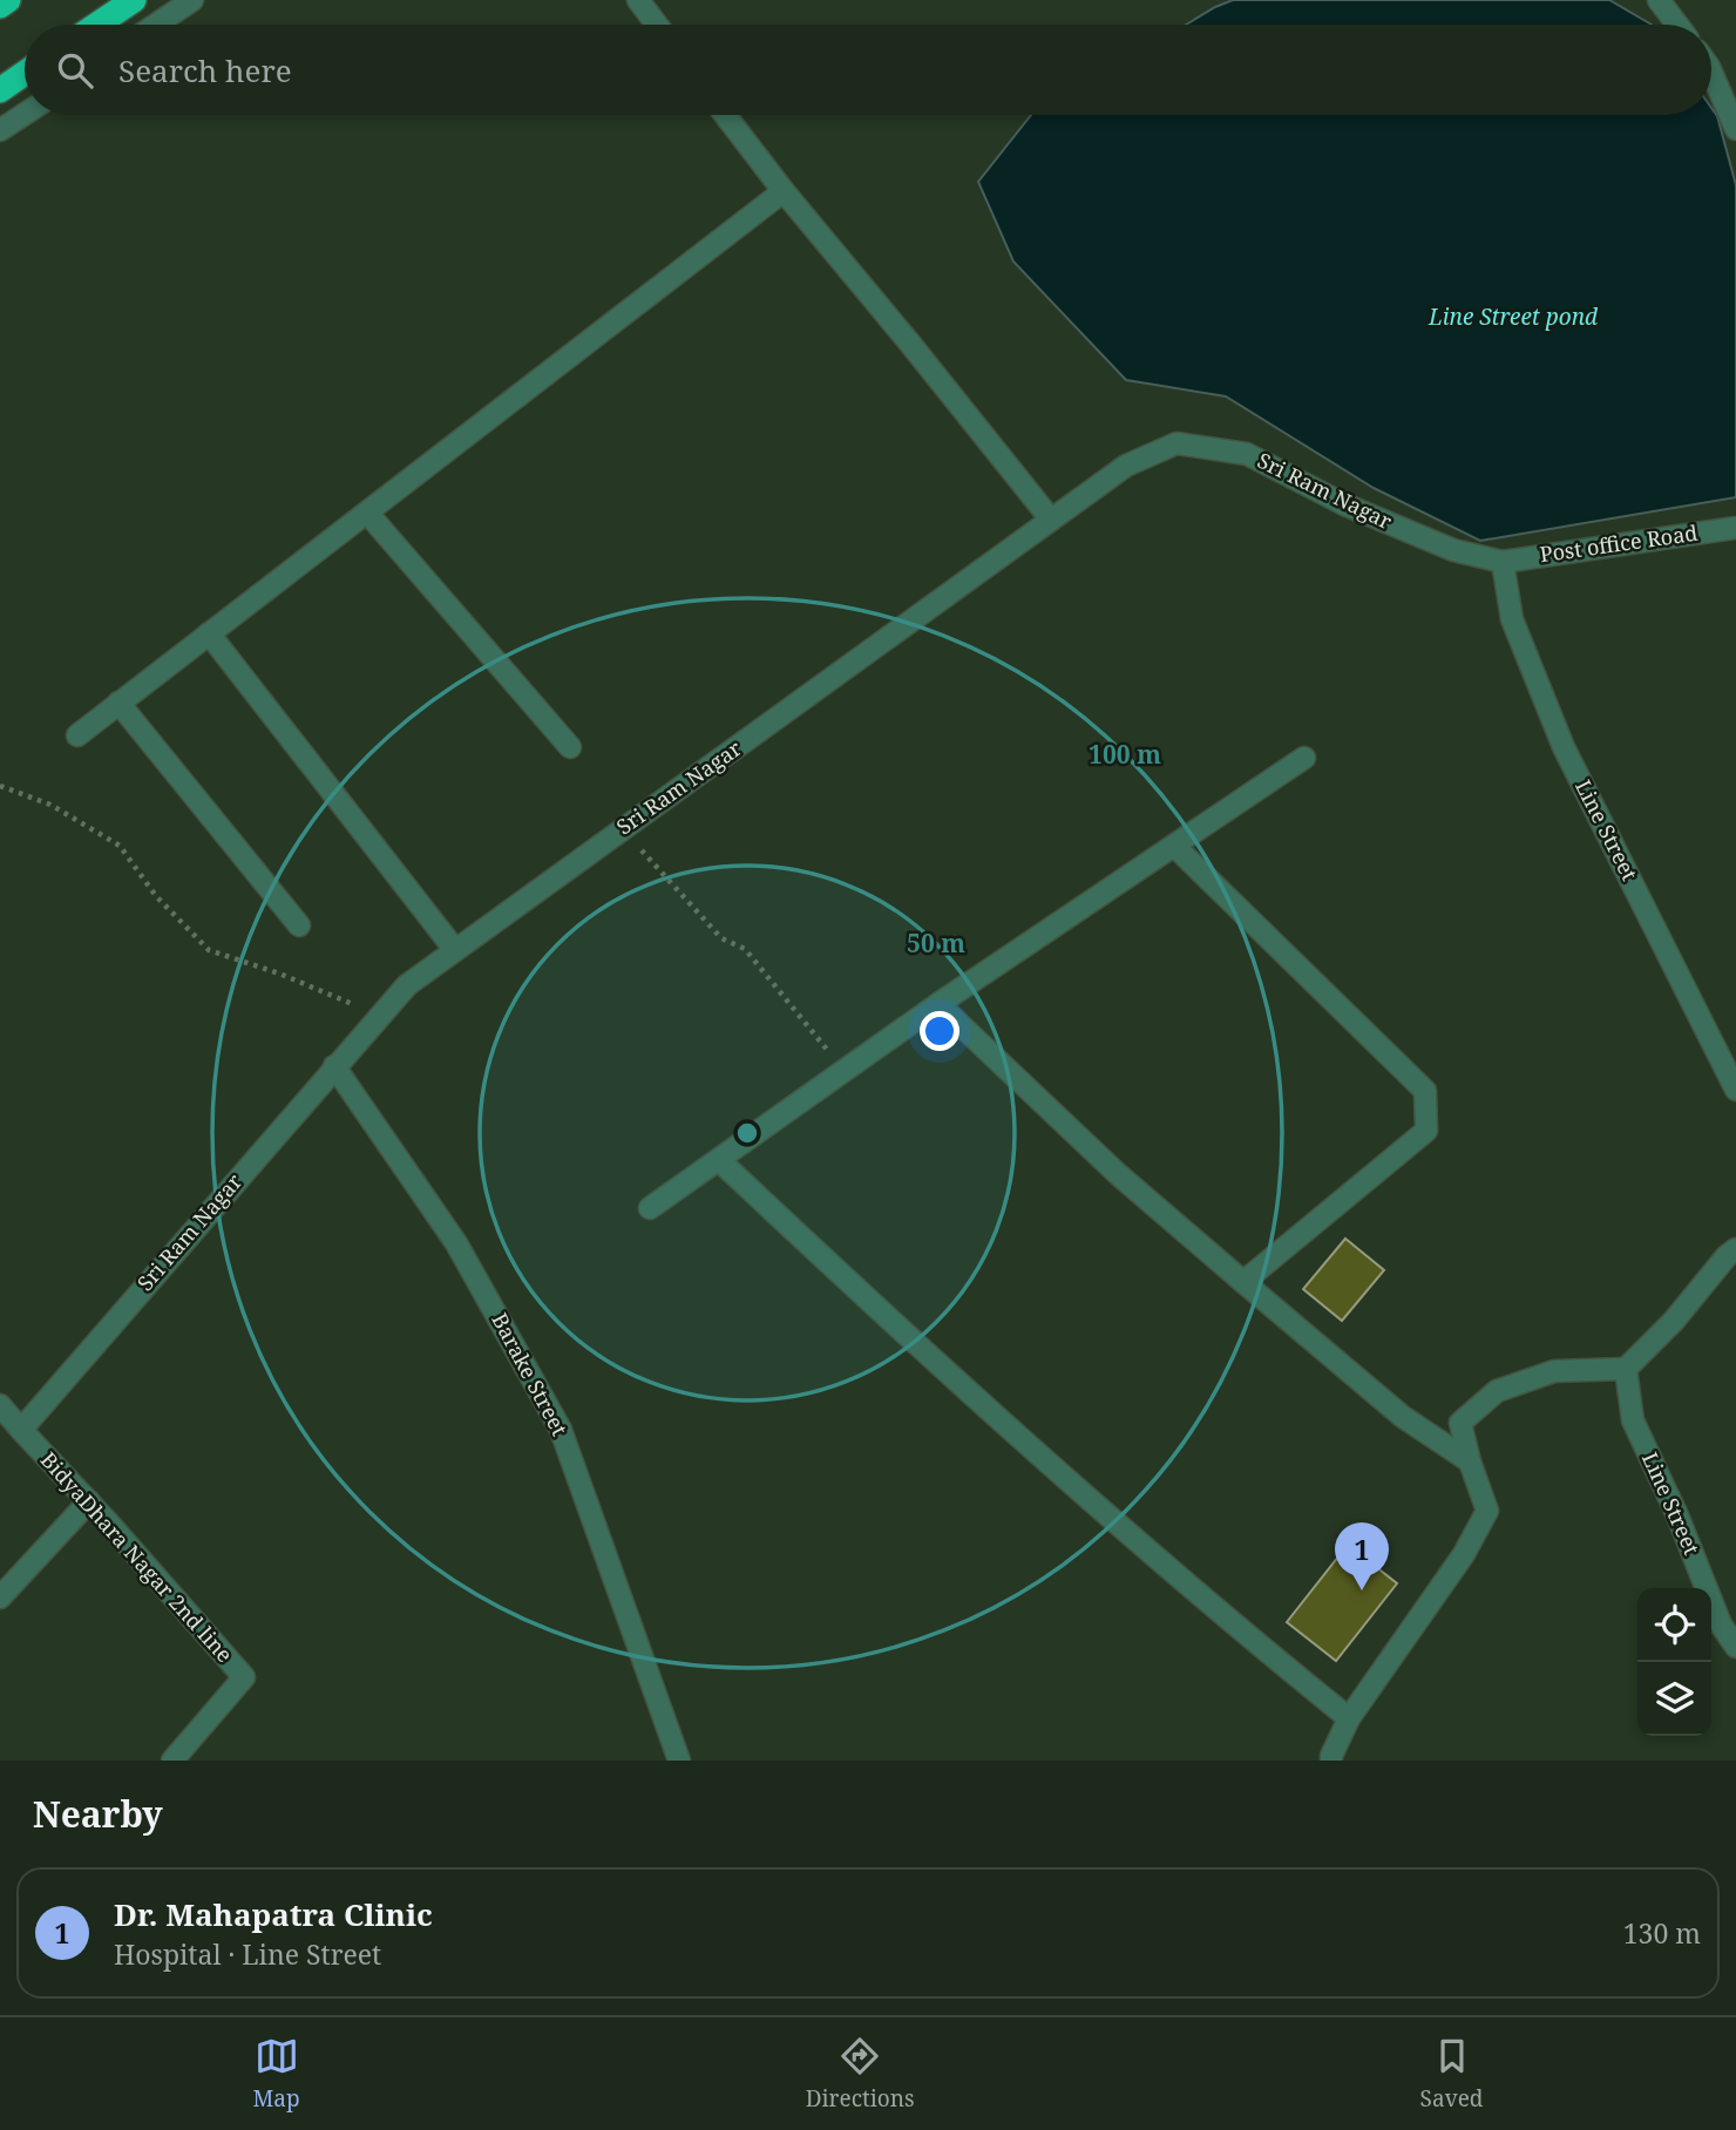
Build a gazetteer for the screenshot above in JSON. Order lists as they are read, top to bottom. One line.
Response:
{"streets":{"street":["Sri Ram Nagar","Post office Road","Line Street","Barake Street","BidyaDhara Nagar 2nd line"]},"crossings":[["Sri Ram Nagar","Post office Road"],["Sri Ram Nagar","Line Street"],["Sri Ram Nagar","Barake Street"],["Sri Ram Nagar","BidyaDhara Nagar 2nd line"],["Post office Road","Line Street"]],"water":["Line Street pond"],"page":{"search":"Search here","pins":"1","heading":"Nearby","list":[{"mark":"1","name":"Dr. Mahapatra Clinic","note":"Hospital · Line Street","value":"130 m"}],"nav":["Map","Directions","Saved"]},"rings":["100 m","50 m"]}
